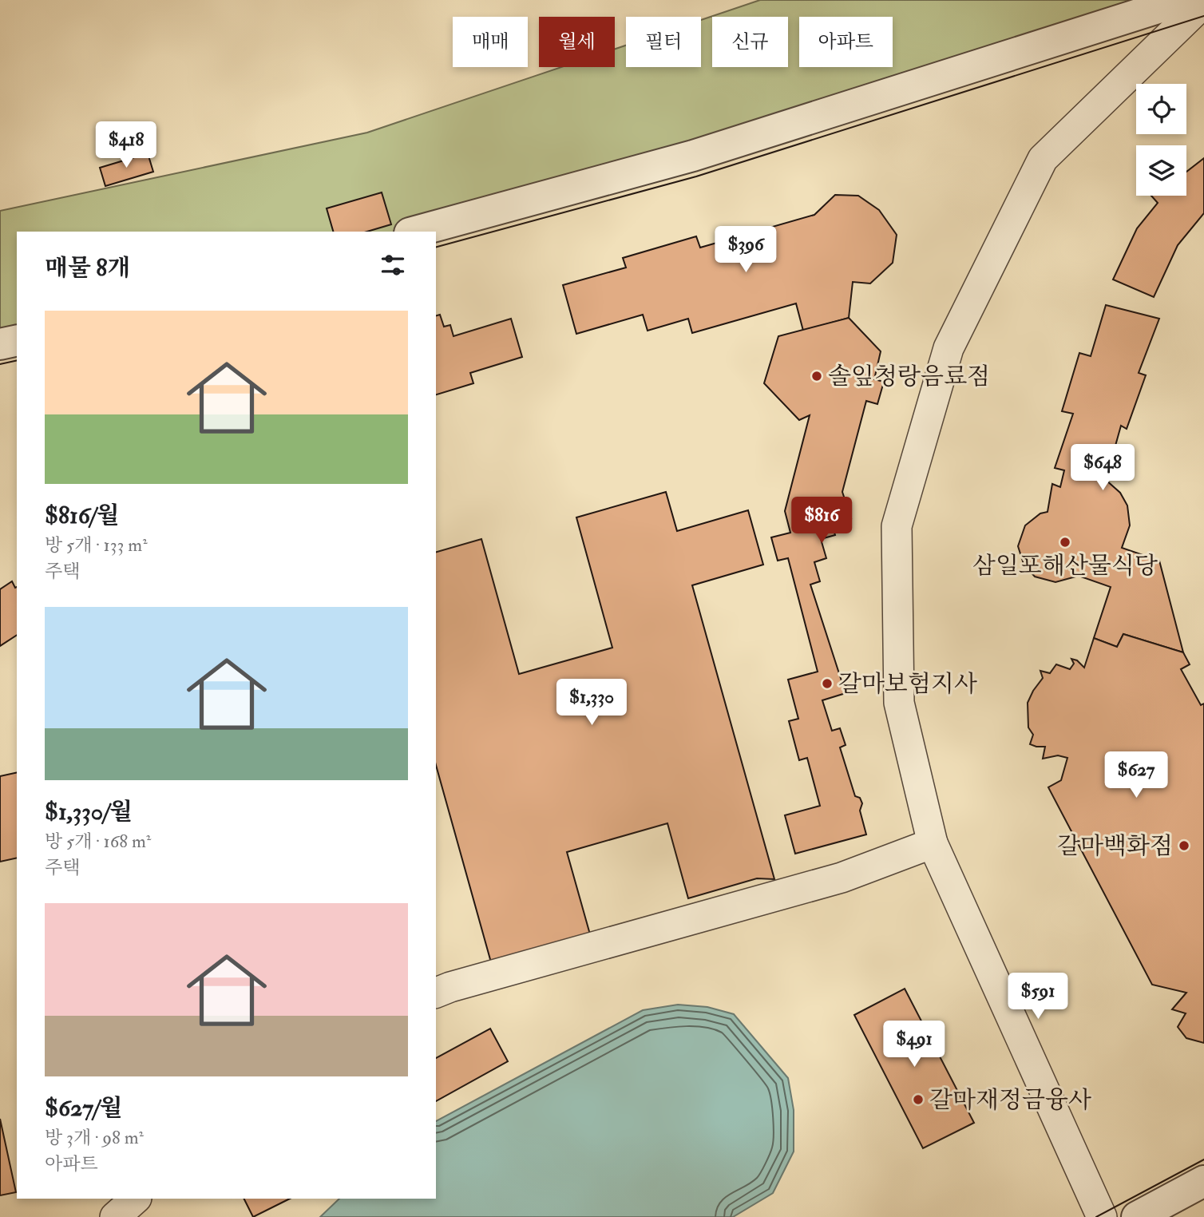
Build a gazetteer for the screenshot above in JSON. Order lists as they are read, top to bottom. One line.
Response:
{"places":["솔잎청랑음료점","삼일포해산물식당","갈마보험지사","갈마백화점","갈마재정금융사"],"page":{"chip":["매매","월세","필터","신규","아파트"],"price":["$418","$396","$648","$816","$1,330","$627","$591","$491"],"heading":"매물 8개","list":[{"name":"$816/월","note":"방 5개 · 133 m² · 주택"},{"name":"$1,330/월","note":"방 5개 · 168 m² · 주택"},{"name":"$627/월","note":"방 3개 · 98 m² · 아파트"}]}}
